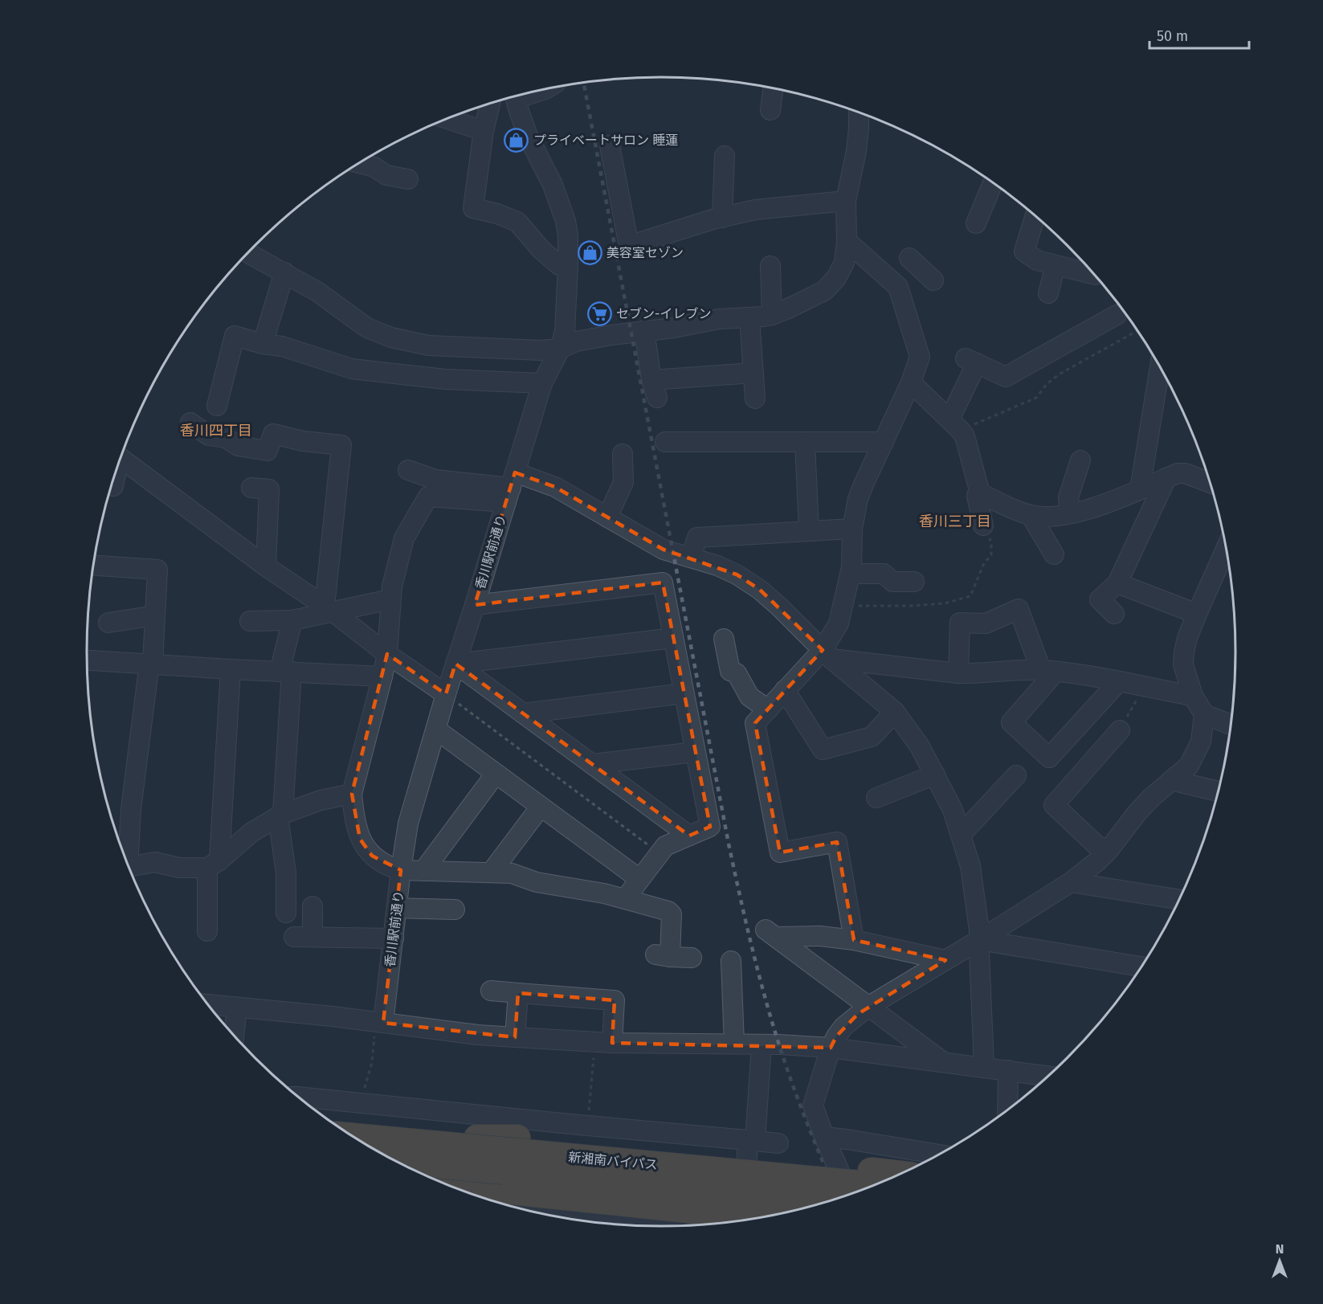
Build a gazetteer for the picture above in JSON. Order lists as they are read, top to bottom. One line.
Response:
{"streets":{"highway":["新湘南バイパス"],"street":["香川駅前通り"]},"districts":["香川四丁目","香川三丁目"],"places":{"shop":["プライベートサロン 睡蓮","美容室セゾン"],"supermarket":["セブン-イレブン"]},"scale_bar":"50 m","north":"top"}
